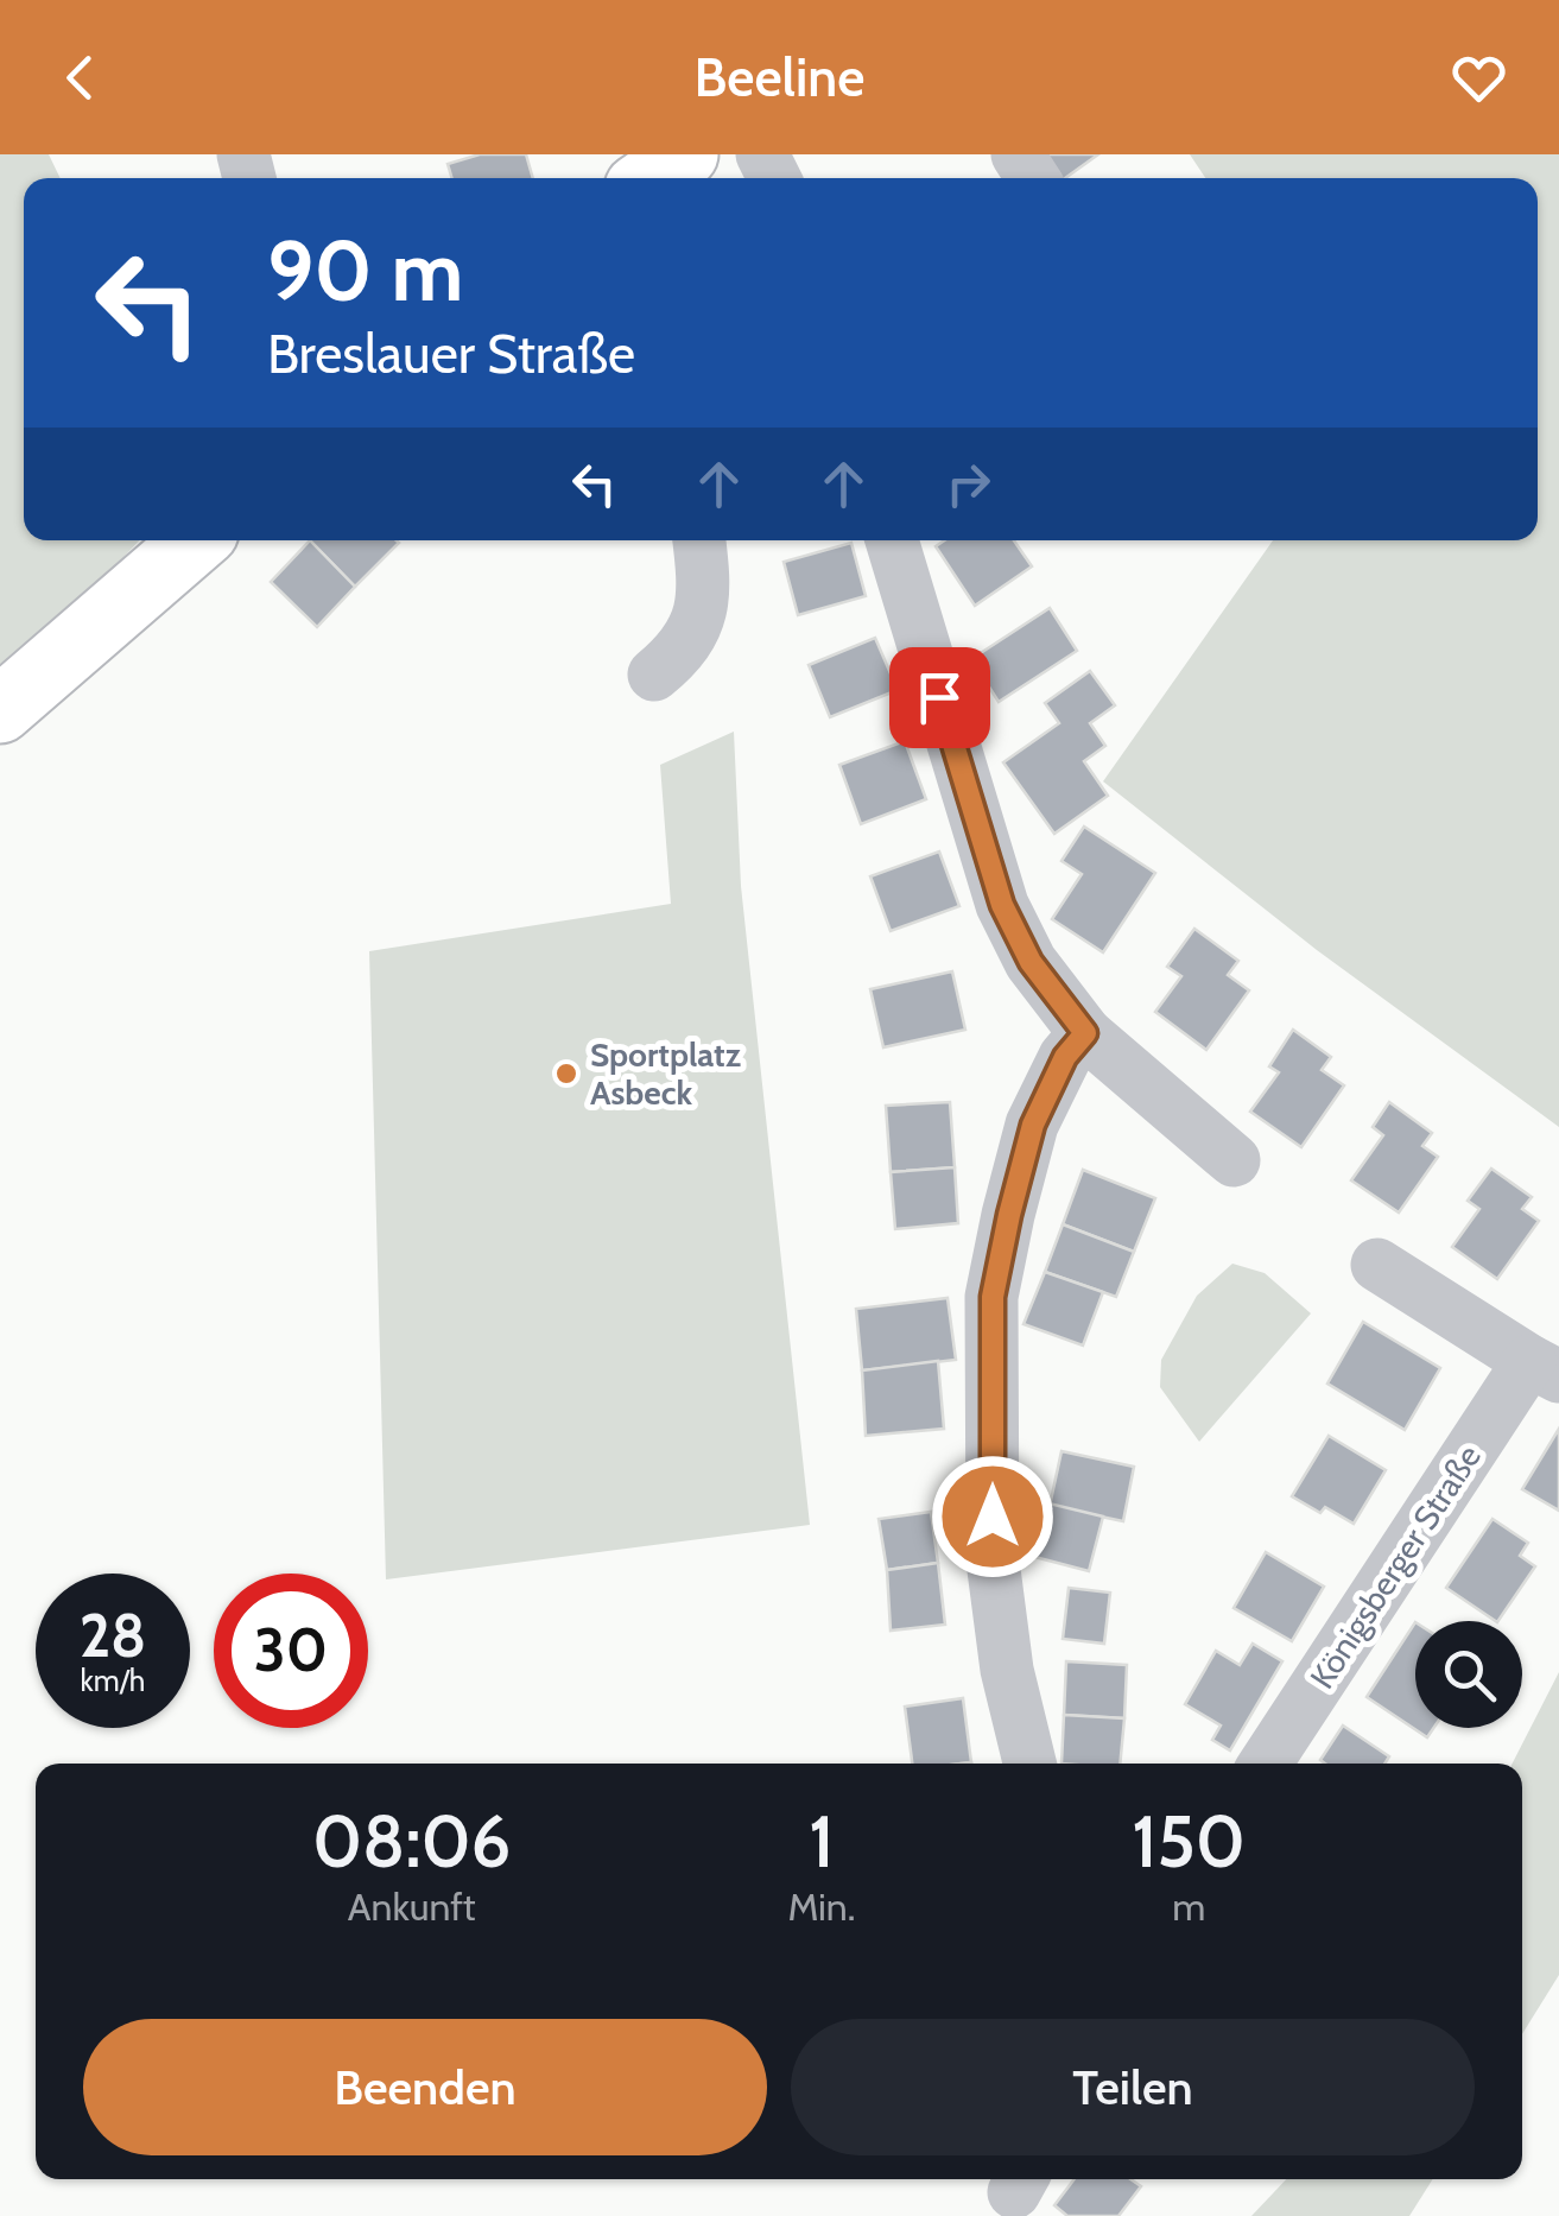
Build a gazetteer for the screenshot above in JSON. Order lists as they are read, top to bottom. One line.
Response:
{"streets":{"street":["Königsberger Straße"]},"places":["Sportplatz Asbeck"],"page":{"header":"Beeline","turn":["90 m","Breslauer Straße"],"speed":"28 km/h","limit":"30","eta":["08:06","Ankunft","1","Min.","150","m"],"buttons":["Beenden","Teilen"]}}
